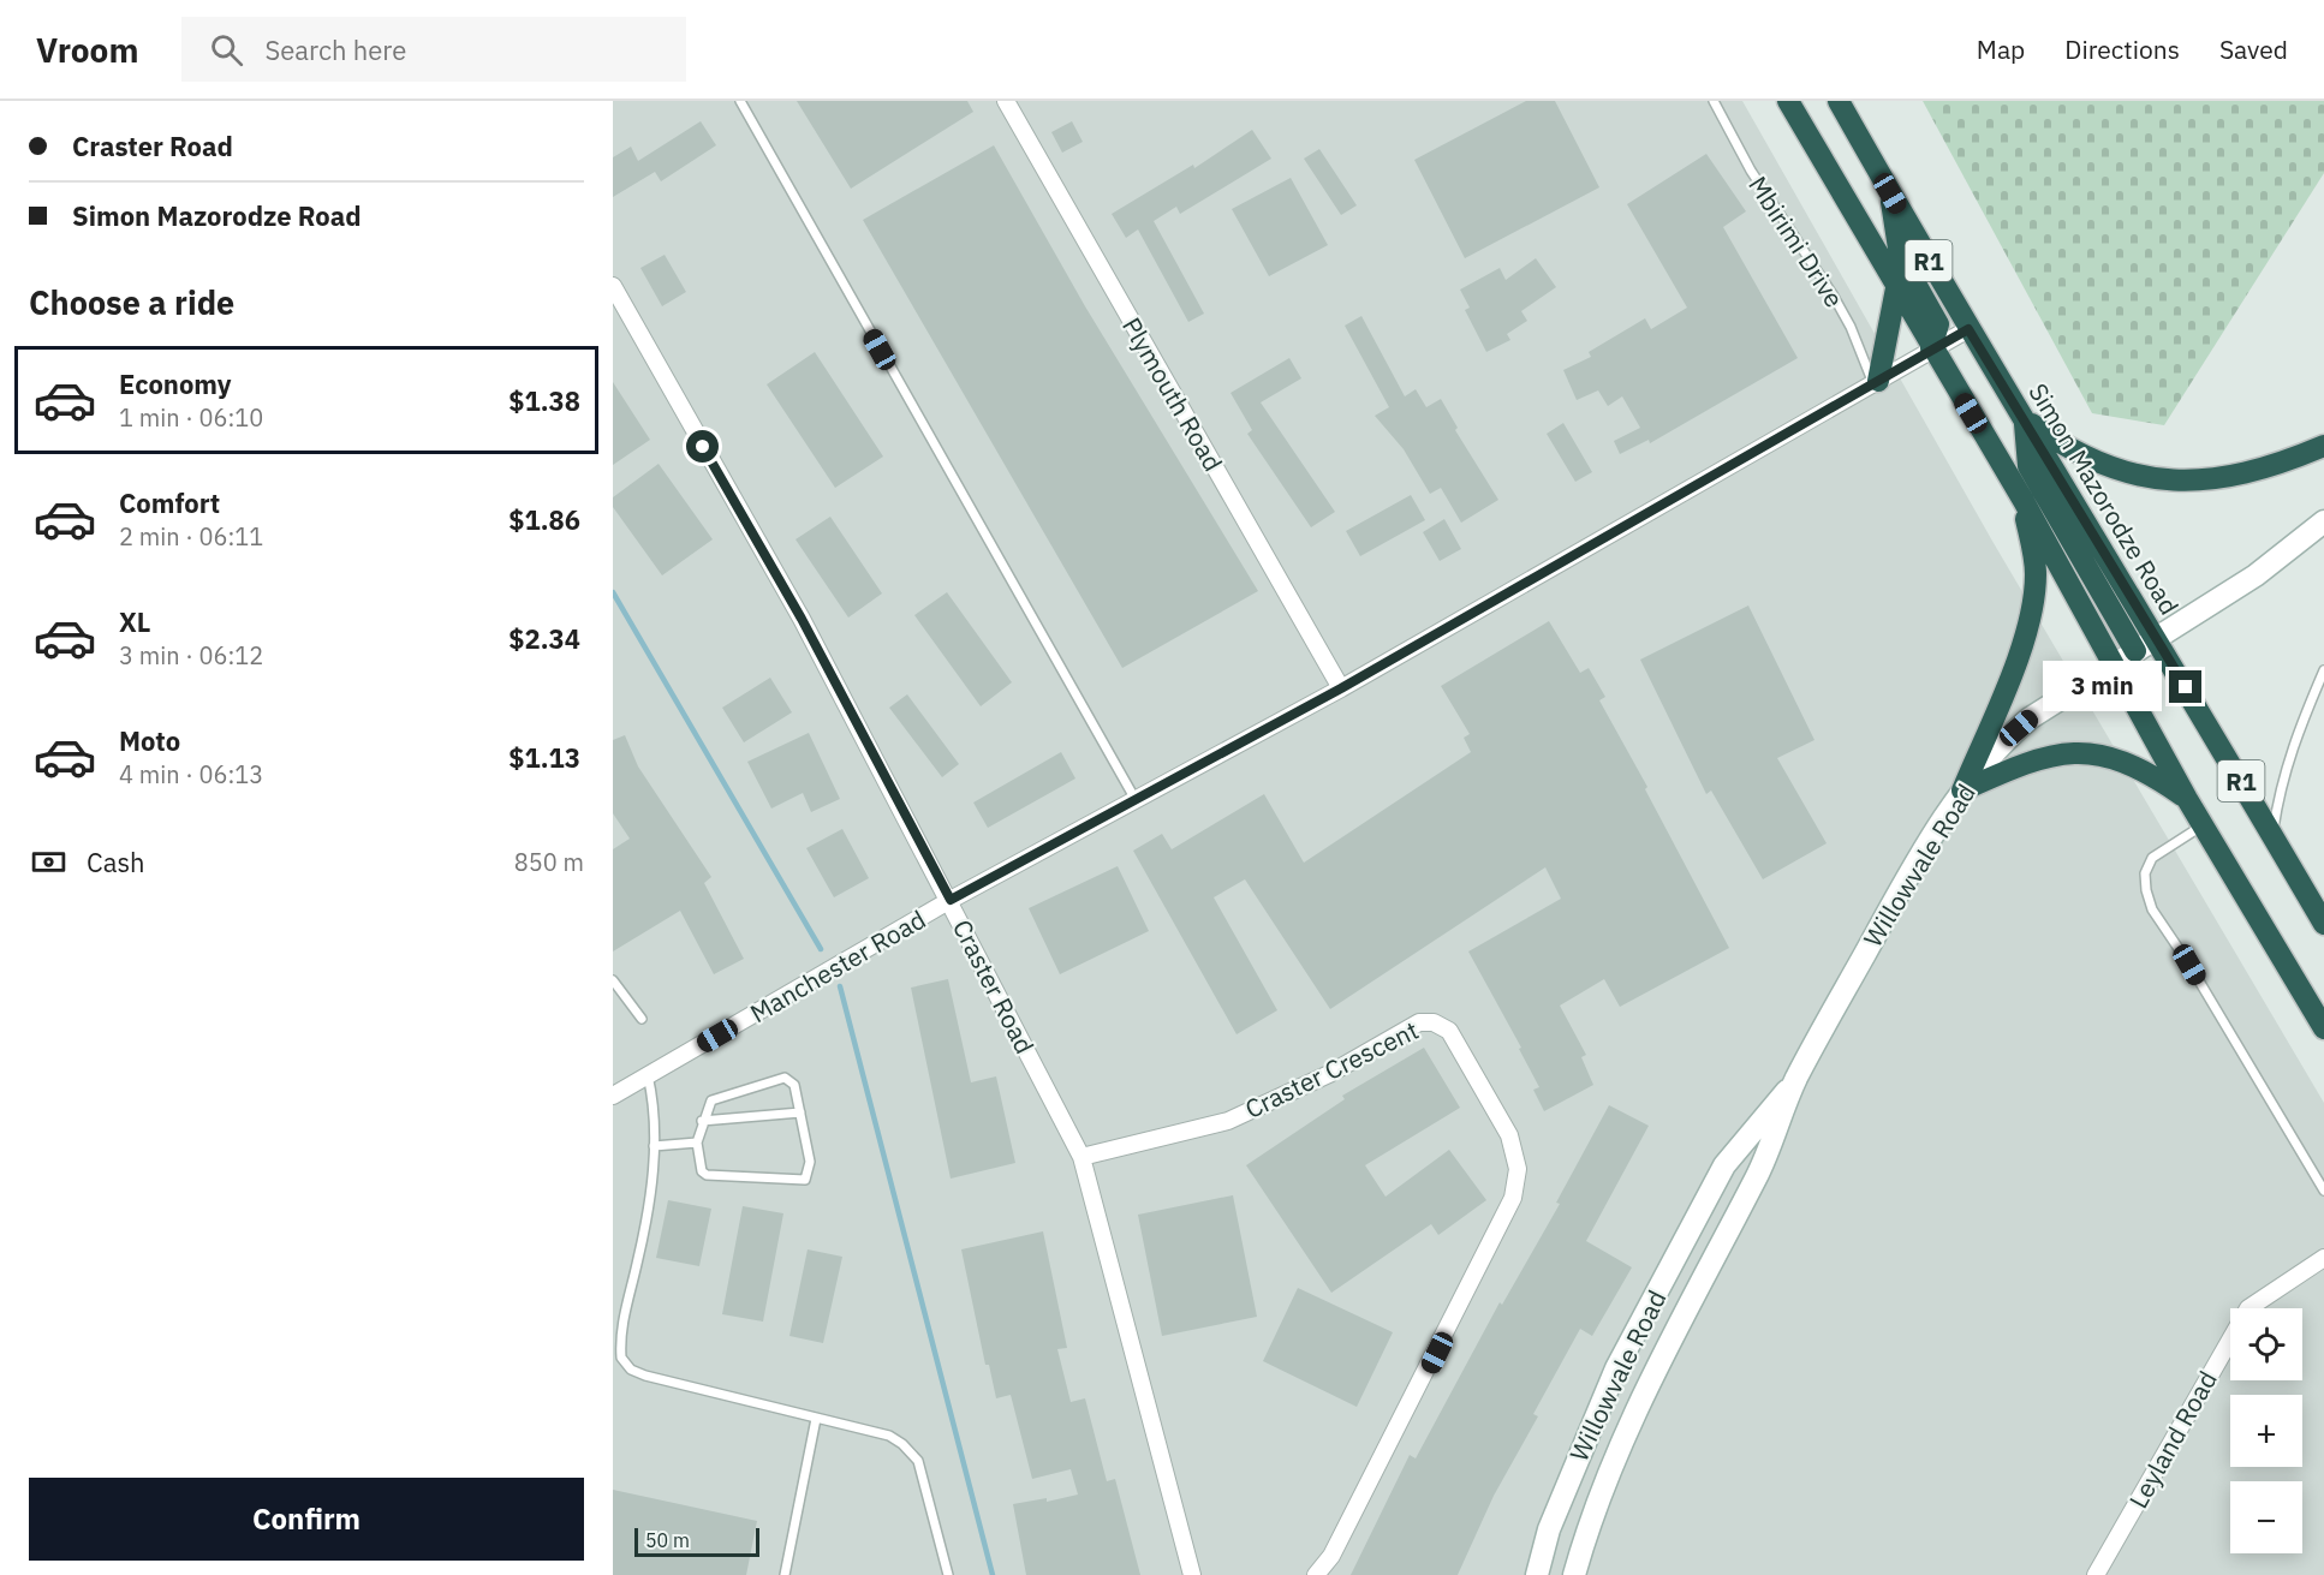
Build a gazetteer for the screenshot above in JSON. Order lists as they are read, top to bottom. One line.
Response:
{"streets":{"highway":["R1","Simon Mazorodze Road"],"main road":["Willowvale Road"],"street":["Plymouth Road","Manchester Road","Craster Road","Craster Crescent","Leyland Road"],"lane":["Mbirimi Drive"]},"crossings":[["Mbirimi Drive","Manchester Road"],["R1","Willowvale Road"],["R1","Manchester Road"],["Plymouth Road","Manchester Road"],["Simon Mazorodze Road","Willowvale Road"],["Simon Mazorodze Road","Manchester Road"],["Manchester Road","Craster Road"],["Craster Road","Craster Crescent"]],"scale_bar":"50 m","page":{"header":"Vroom","search":"Search here","nav":["Map","Directions","Saved"],"banner":["Craster Road","Simon Mazorodze Road"],"heading":"Choose a ride","list":[{"name":"Economy","note":"1 min · 06:10","value":"$1.38"},{"name":"Comfort","note":"2 min · 06:11","value":"$1.86"},{"name":"XL","note":"3 min · 06:12","value":"$2.34"},{"name":"Moto","note":"4 min · 06:13","value":"$1.13"}],"bubble":"3 min","pay":["Cash","850 m"],"map_buttons":["+","−"],"buttons":"Confirm","scale":"50 m"}}
